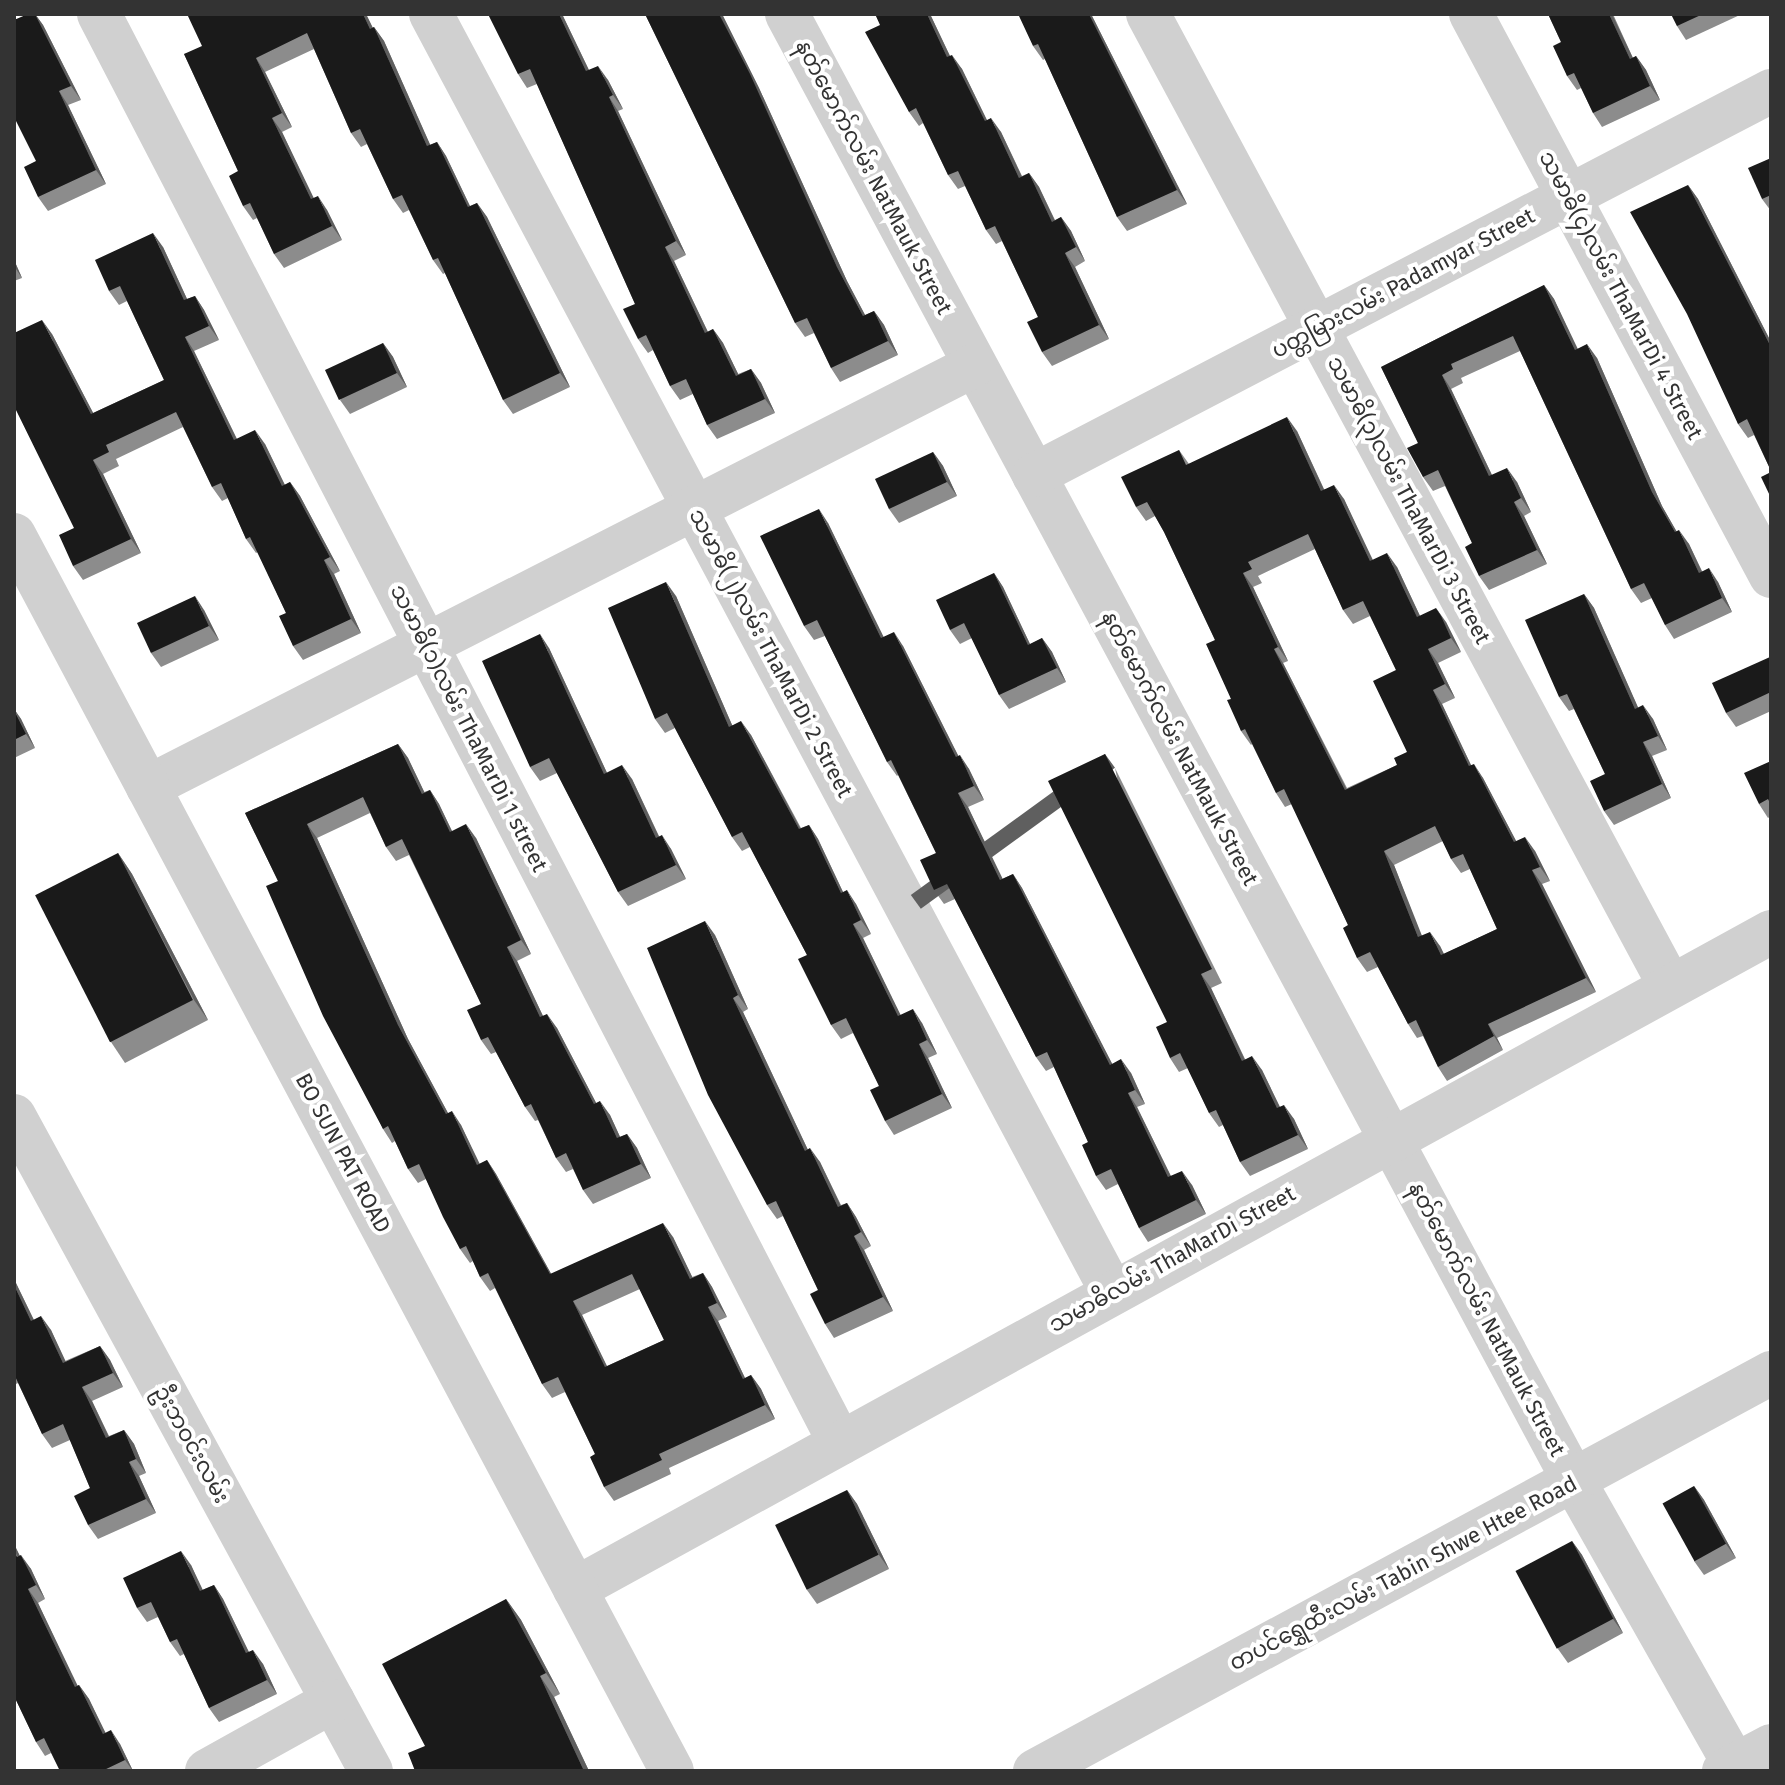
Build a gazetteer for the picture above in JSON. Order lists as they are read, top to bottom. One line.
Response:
{"streets":{"street":["နတ်မောက်လမ်း NatMauk Street","ပတ္တမြားလမ်း Padamyar Street","သမာဓိ(၄)လမ်း ThaMarDi 4 Street","သမာဓိ(၃)လမ်း ThaMarDi 3 Street","သမာဓိ(၂)လမ်း ThaMarDi 2 Street","သမာဓိ(၁)လမ်း ThaMarDi 1 street","BO SUN PAT ROAD","သမာဓိလမ်း ThaMarDi Street","ဦးဘဝင်းလမ်း","တပင်ရွှေထီးလမ်း Tabin Shwe Htee Road"]},"crossings":[["နတ်မောက်လမ်း NatMauk Street","ပတ္တမြားလမ်း Padamyar Street"],["နတ်မောက်လမ်း NatMauk Street","သမာဓိလမ်း ThaMarDi Street"],["နတ်မောက်လမ်း NatMauk Street","တပင်ရွှေထီးလမ်း Tabin Shwe Htee Road"],["ပတ္တမြားလမ်း Padamyar Street","သမာဓိ(၄)လမ်း ThaMarDi 4 Street"],["ပတ္တမြားလမ်း Padamyar Street","သမာဓိ(၃)လမ်း ThaMarDi 3 Street"],["သမာဓိ(၃)လမ်း ThaMarDi 3 Street","သမာဓိလမ်း ThaMarDi Street"],["သမာဓိ(၂)လမ်း ThaMarDi 2 Street","သမာဓိလမ်း ThaMarDi Street"],["သမာဓိ(၁)လမ်း ThaMarDi 1 street","သမာဓိလမ်း ThaMarDi Street"],["BO SUN PAT ROAD","သမာဓိလမ်း ThaMarDi Street"]]}
